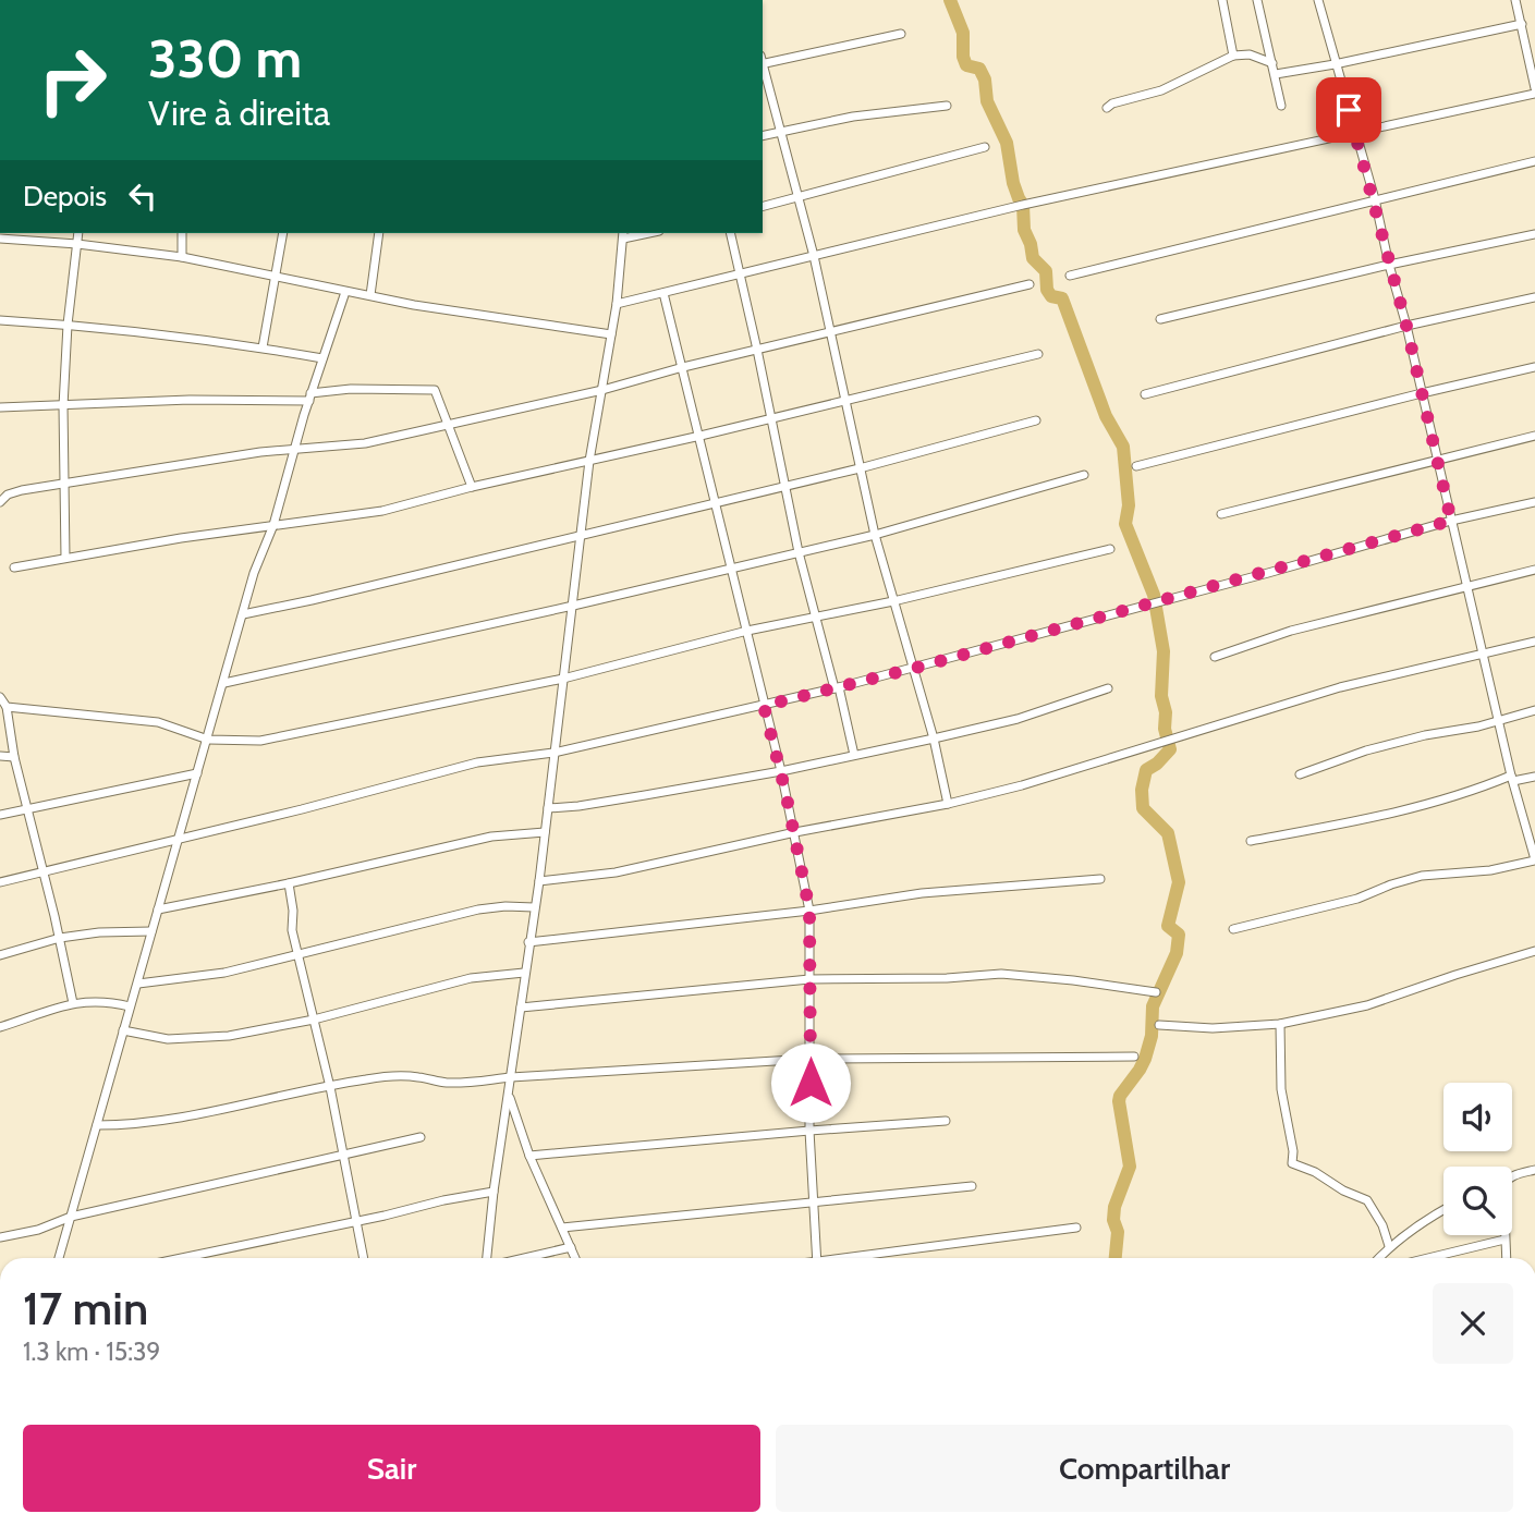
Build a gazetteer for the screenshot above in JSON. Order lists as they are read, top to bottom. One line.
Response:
{"page":{"turn":["330 m","Vire à direita"],"then":"Depois","heading":["17 min","1.3 km · 15:39"],"buttons":["Sair","Compartilhar"]}}
